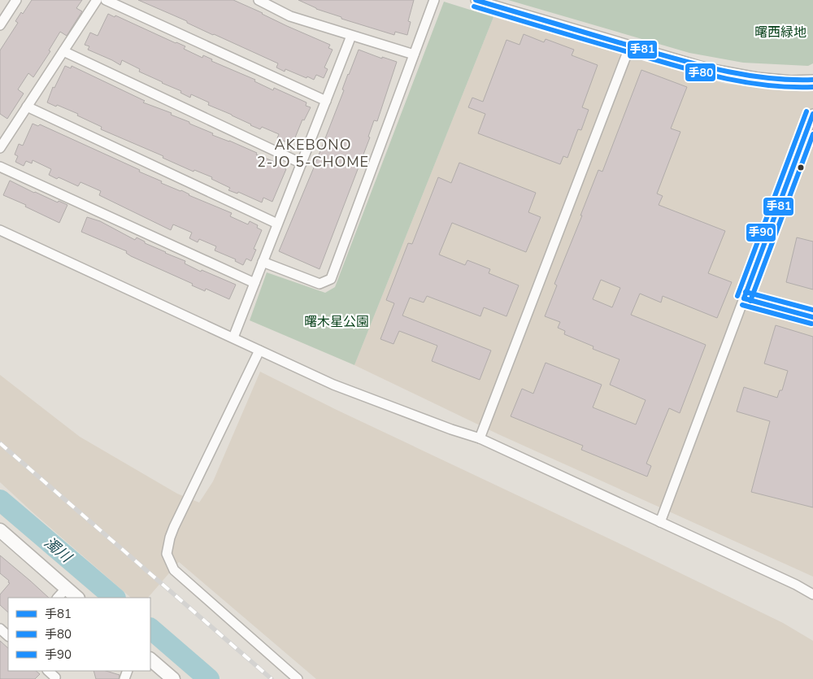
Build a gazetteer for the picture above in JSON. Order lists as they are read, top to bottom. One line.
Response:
{"districts":["AKEBONO 2-JO 5-CHOME"],"water":["濁川"],"parks":["曙西緑地","曙木星公園"],"lines":["transit line 手81","transit line 手80","transit line 手90"],"legend":["手81","手80","手90"]}
